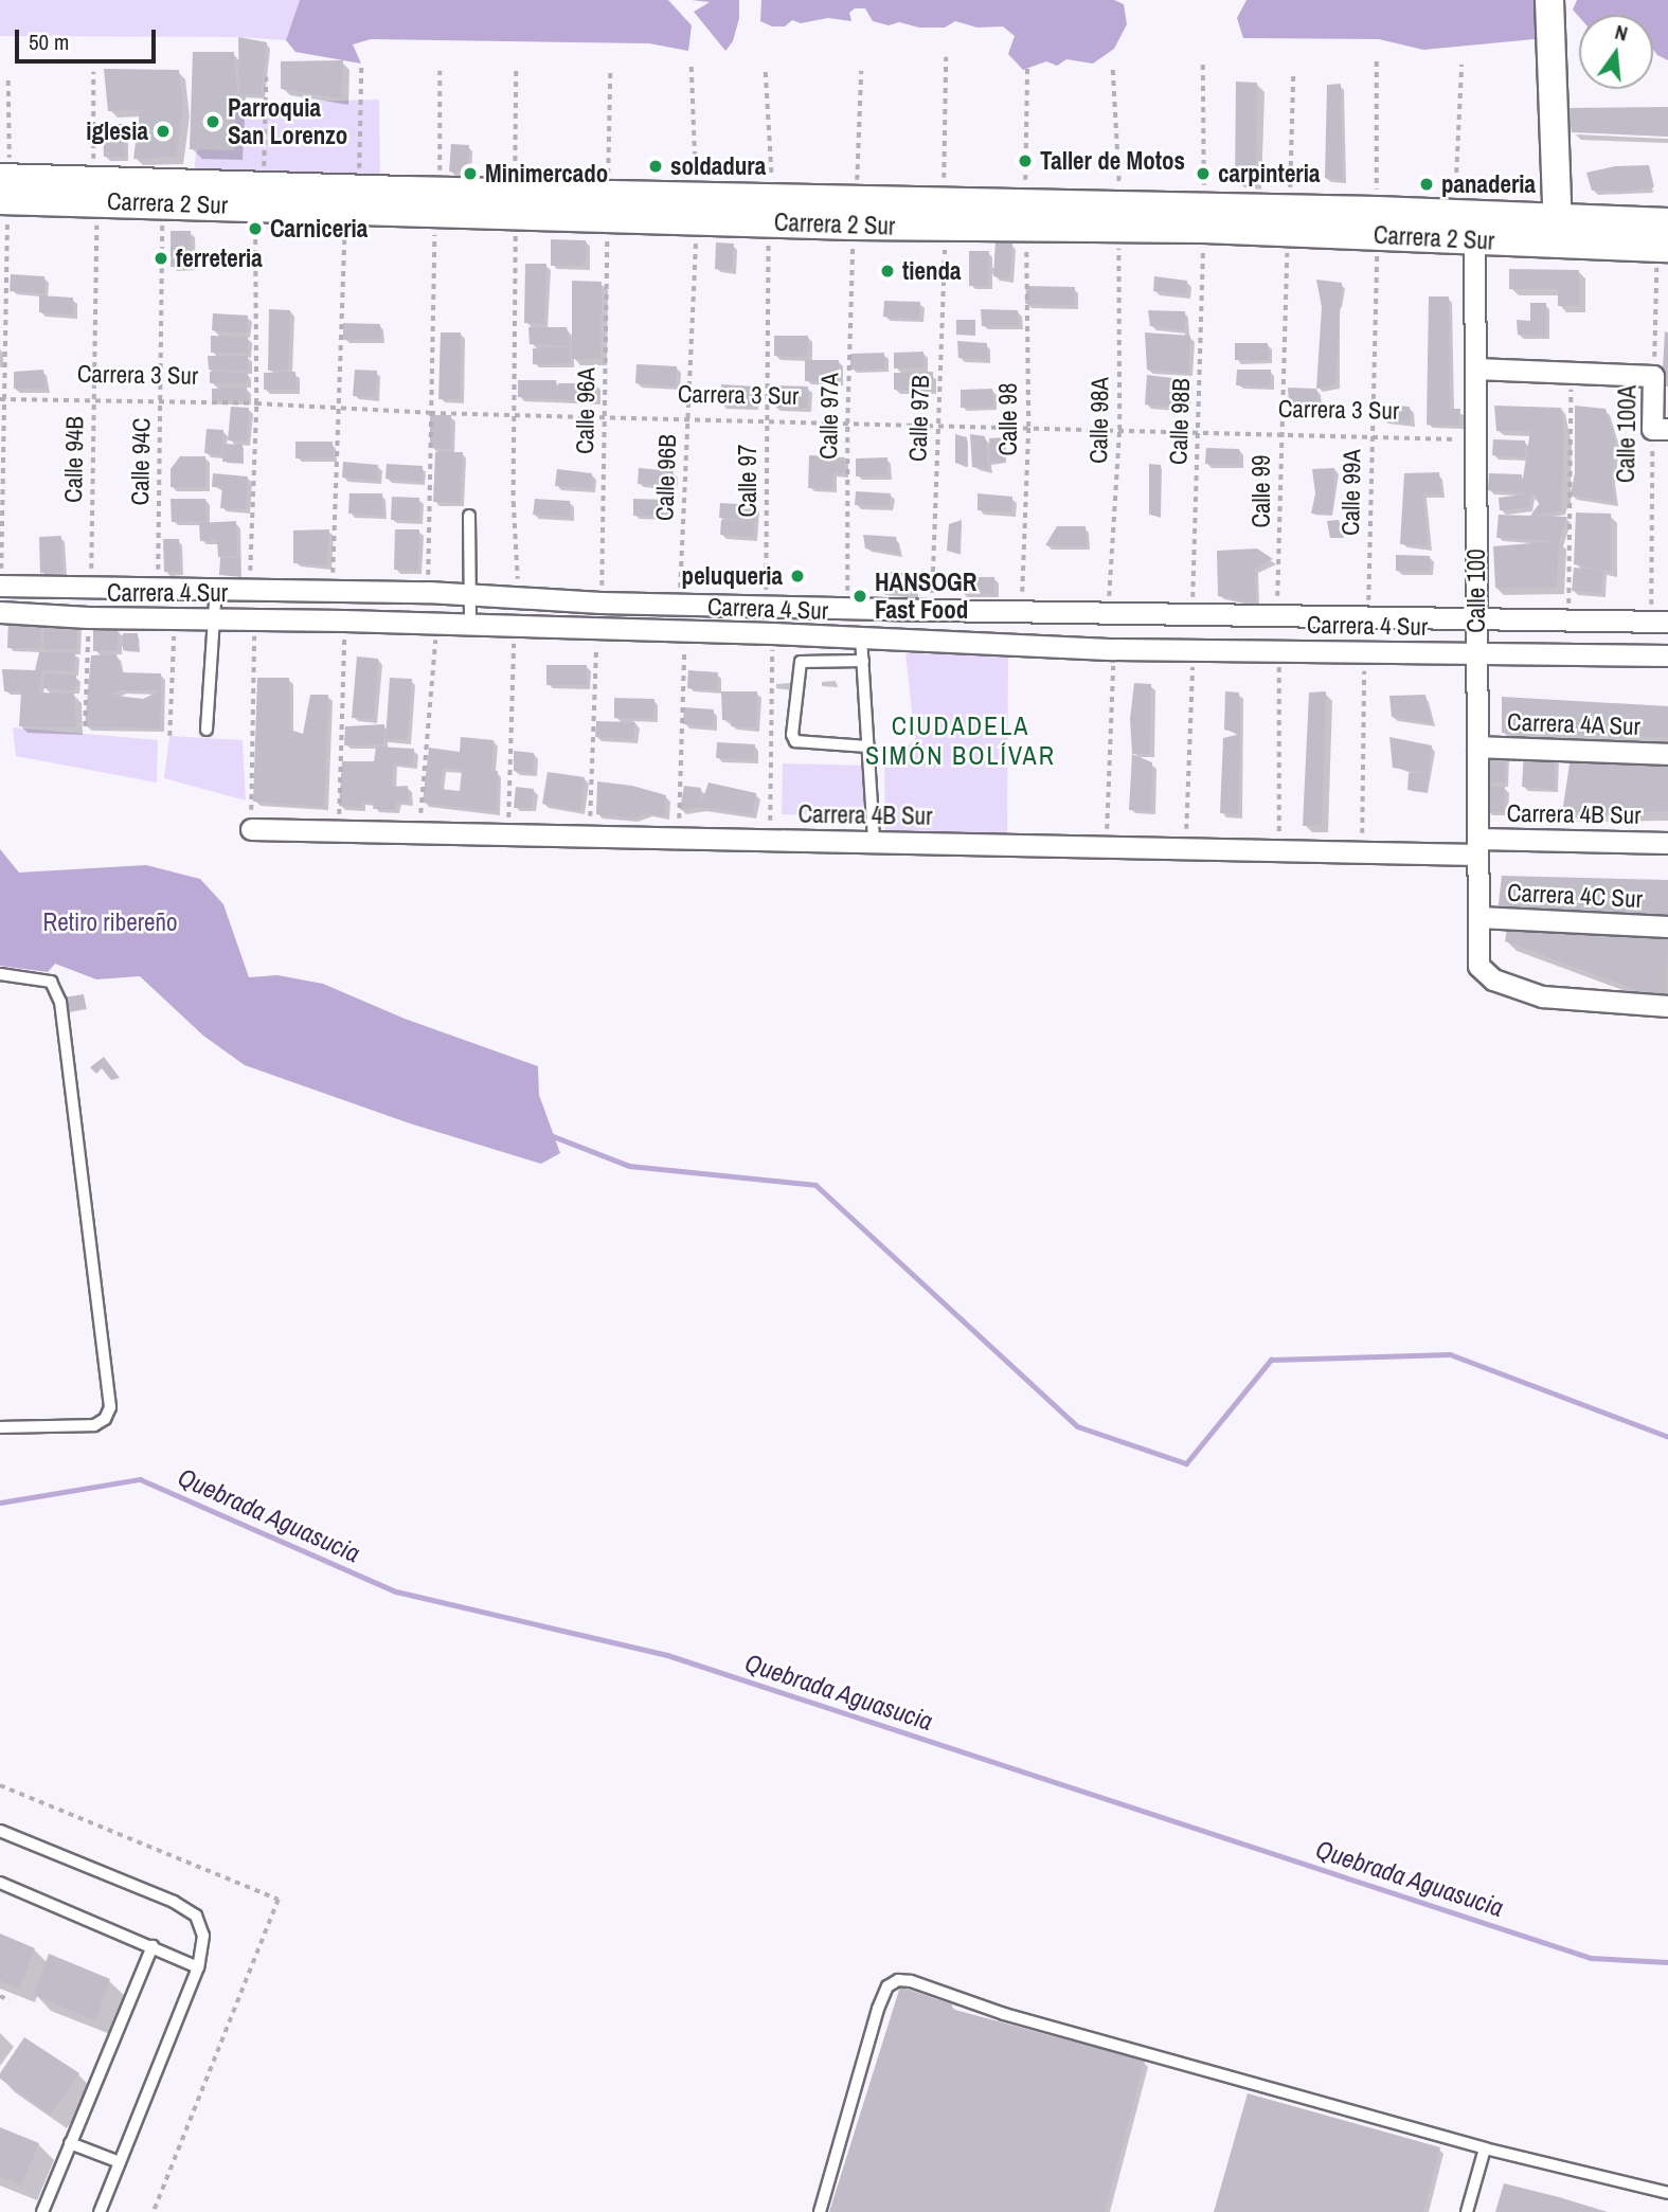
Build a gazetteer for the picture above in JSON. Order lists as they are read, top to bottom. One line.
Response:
{"streets":{"street":["Carrera 2 Sur","Calle 100A","Calle 100","Carrera 4 Sur","Carrera 4A Sur","Carrera 4B Sur","Carrera 4C Sur"],"path":["Carrera 3 Sur","Calle 96A","Calle 97A","Calle 97B","Calle 98","Calle 98A","Calle 98B","Calle 94B","Calle 94C","Calle 96B","Calle 97","Calle 99","Calle 99A"]},"crossings":[["Carrera 2 Sur","Calle 96A"],["Carrera 2 Sur","Calle 97A"],["Carrera 2 Sur","Calle 97B"],["Carrera 2 Sur","Calle 98"],["Carrera 2 Sur","Calle 98A"],["Carrera 2 Sur","Calle 98B"],["Carrera 2 Sur","Calle 100A"],["Carrera 2 Sur","Calle 94B"],["Carrera 2 Sur","Calle 94C"],["Carrera 2 Sur","Calle 96B"],["Carrera 2 Sur","Calle 97"],["Carrera 2 Sur","Calle 99"],["Carrera 2 Sur","Calle 99A"],["Carrera 2 Sur","Calle 100"],["Carrera 3 Sur","Calle 96A"],["Carrera 3 Sur","Calle 97A"],["Carrera 3 Sur","Calle 97B"],["Carrera 3 Sur","Calle 98"],["Carrera 3 Sur","Calle 98A"],["Carrera 3 Sur","Calle 98B"],["Carrera 3 Sur","Calle 94B"],["Carrera 3 Sur","Calle 94C"],["Carrera 3 Sur","Calle 96B"],["Carrera 3 Sur","Calle 97"],["Carrera 3 Sur","Calle 99"],["Carrera 3 Sur","Calle 99A"],["Carrera 3 Sur","Calle 100"],["Calle 96A","Carrera 4 Sur"],["Calle 97A","Carrera 4 Sur"],["Calle 97B","Carrera 4 Sur"],["Calle 98","Carrera 4 Sur"],["Calle 98A","Carrera 4 Sur"],["Calle 98B","Carrera 4 Sur"],["Calle 100A","Carrera 4 Sur"],["Calle 94B","Carrera 4 Sur"],["Calle 94C","Carrera 4 Sur"],["Calle 96B","Carrera 4 Sur"],["Calle 97","Carrera 4 Sur"],["Calle 99","Carrera 4 Sur"],["Calle 99A","Carrera 4 Sur"],["Calle 100","Carrera 4 Sur"],["Calle 100","Carrera 4A Sur"],["Calle 100","Carrera 4B Sur"],["Calle 100","Carrera 4C Sur"]],"districts":["CIUDADELA SIMÓN BOLÍVAR"],"water":["Quebrada Aguasucia"],"parks":["Retiro ribereño"],"places":["Parroquia San Lorenzo","iglesia","Taller de Motos","soldadura","Minimercado","carpinteria","panaderia","Carniceria","ferreteria","tienda","peluqueria","HANSOGR Fast Food"],"scale_bar":"50 m","north":"top"}
